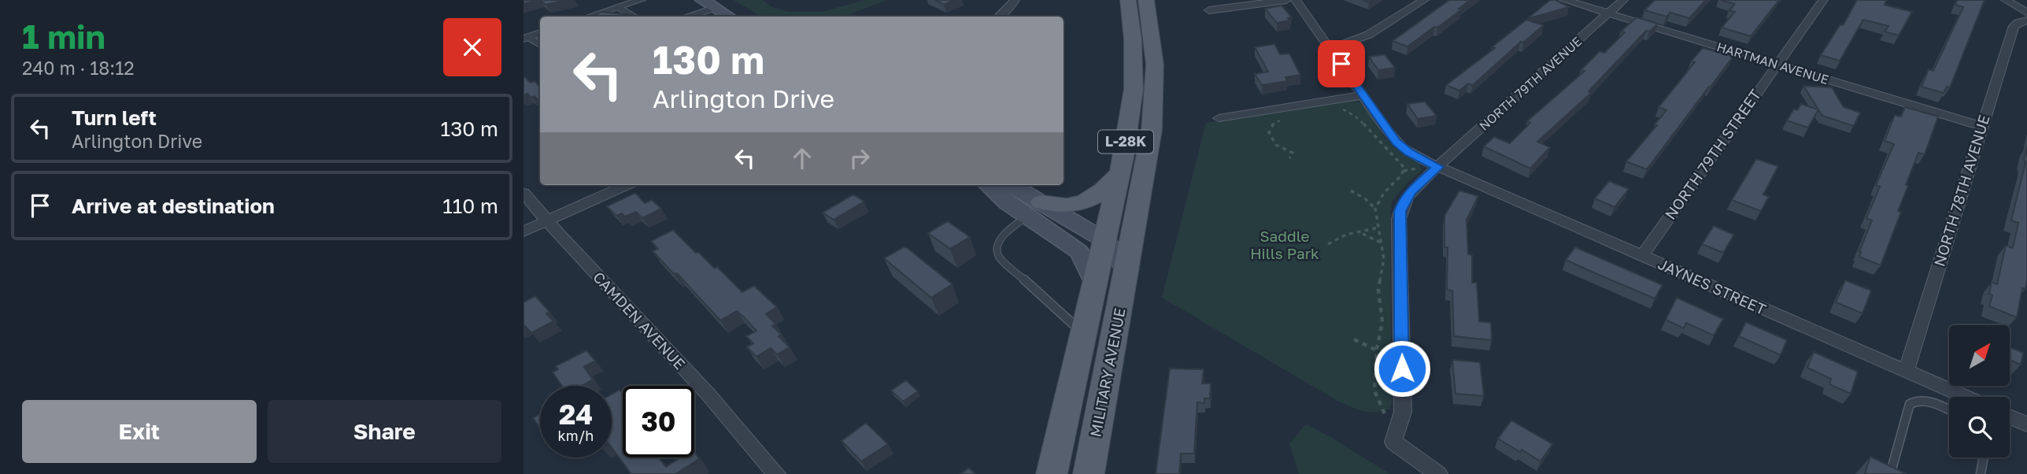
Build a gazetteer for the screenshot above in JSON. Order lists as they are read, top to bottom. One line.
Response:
{"streets":{"main road":["L-28K","MILITARY AVENUE"],"street":["HARTMAN AVENUE","NORTH 79TH AVENUE","NORTH 79TH STREET","NORTH 78TH AVENUE","JAYNES STREET","CAMDEN AVENUE"]},"crossings":[["HARTMAN AVENUE","NORTH 79TH AVENUE"],["HARTMAN AVENUE","NORTH 79TH STREET"],["HARTMAN AVENUE","NORTH 78TH AVENUE"],["NORTH 79TH AVENUE","JAYNES STREET"],["L-28K","MILITARY AVENUE"],["NORTH 79TH STREET","JAYNES STREET"],["NORTH 78TH AVENUE","JAYNES STREET"]],"parks":["Saddle Hills Park"],"north":"top right","page":{"heading":["1 min","240 m · 18:12"],"turn":["130 m","Arlington Drive"],"list":[{"name":"Turn left","note":"Arlington Drive","value":"130 m"},{"name":"Arrive at destination","value":"110 m"}],"speed":"24 km/h","limit":"30","buttons":["Exit","Share"]}}
